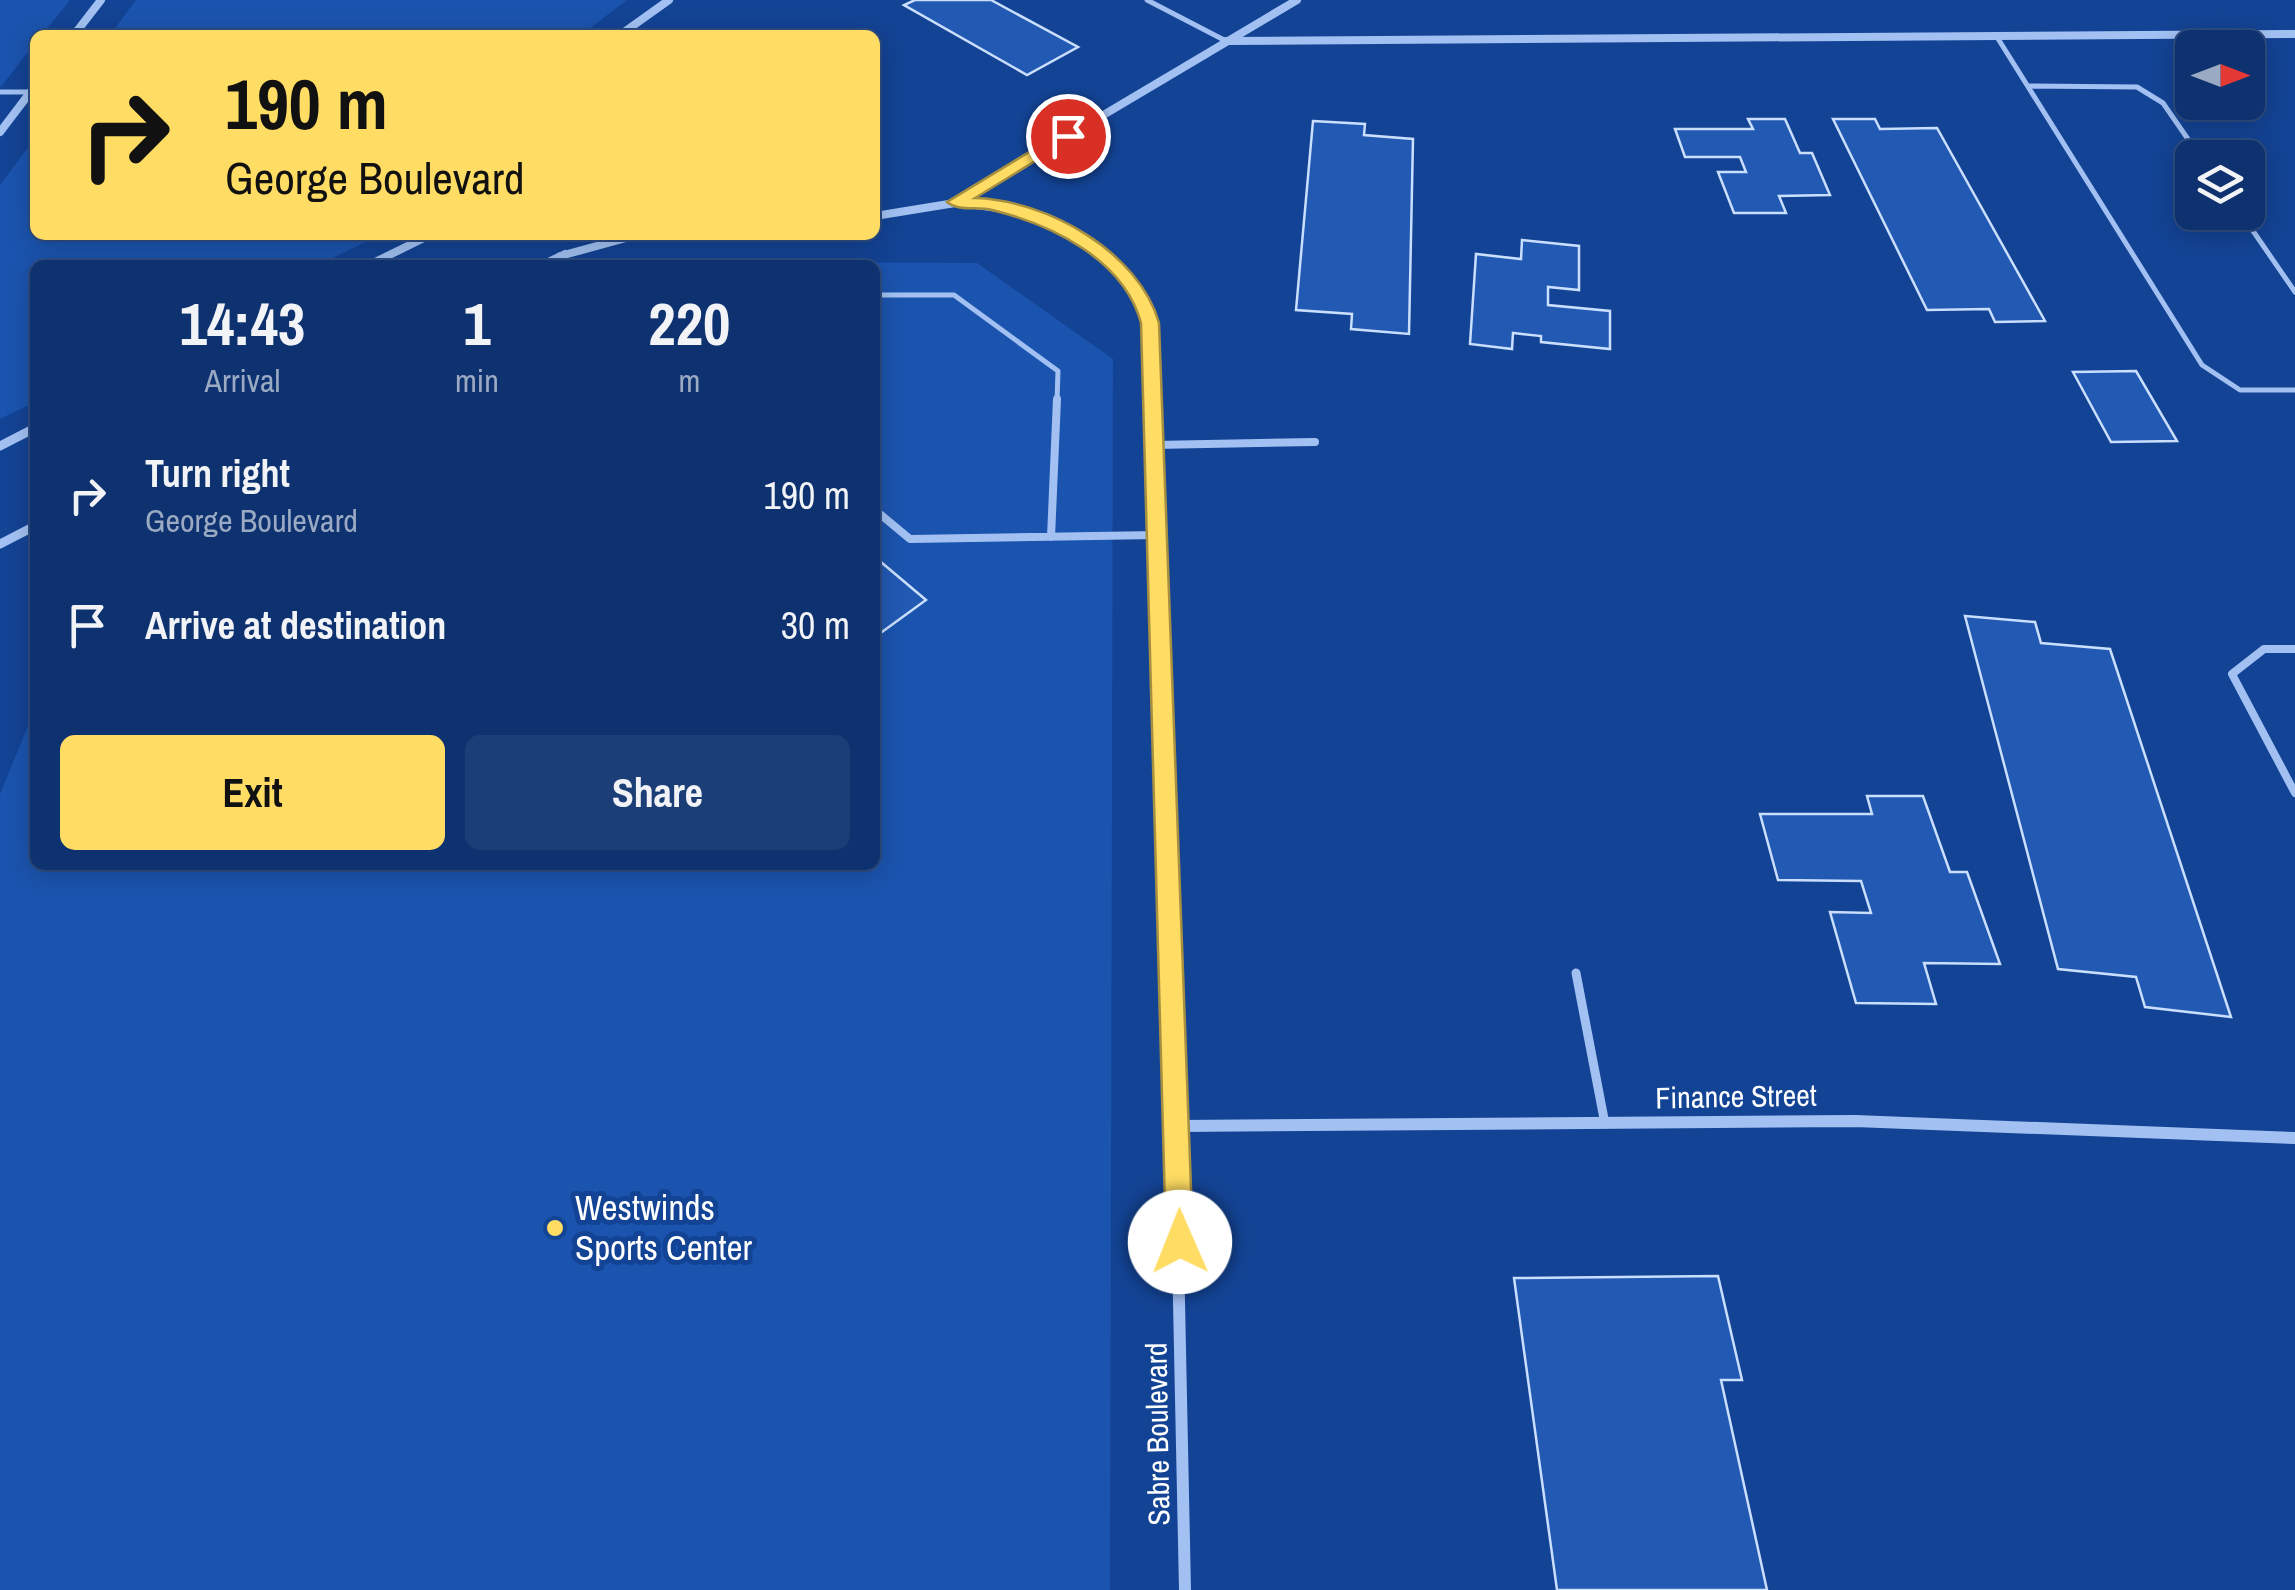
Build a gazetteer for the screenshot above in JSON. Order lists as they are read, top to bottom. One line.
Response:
{"streets":{"street":["Finance Street","Sabre Boulevard"]},"crossings":[["Finance Street","Sabre Boulevard"]],"places":["Westwinds Sports Center"],"north":"right","page":{"turn":["190 m","George Boulevard"],"eta":["14:43","Arrival","1","min","220","m"],"list":[{"name":"Turn right","note":"George Boulevard","value":"190 m"},{"name":"Arrive at destination","value":"30 m"}],"buttons":["Exit","Share"]}}
